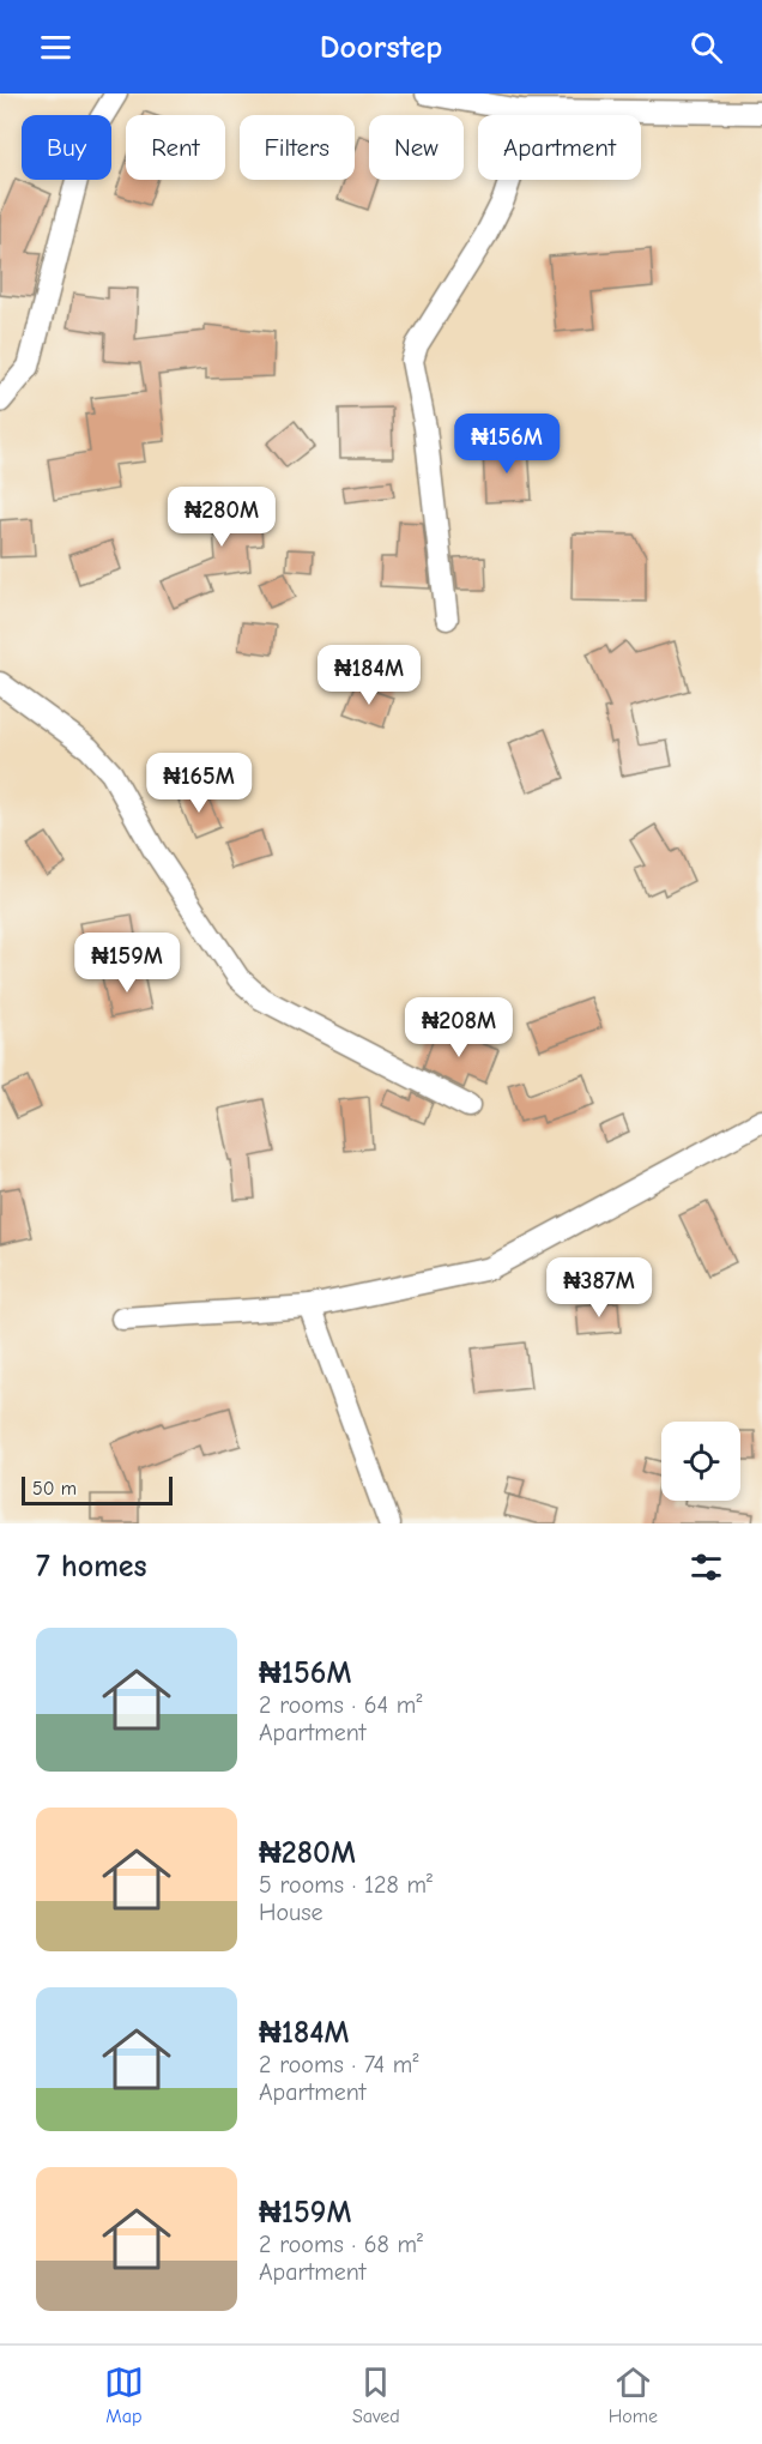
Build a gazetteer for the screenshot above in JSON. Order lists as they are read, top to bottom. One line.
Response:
{"scale_bar":"50 m","page":{"header":"Doorstep","chip":["Buy","Rent","Filters","New","Apartment"],"price":["₦156M","₦280M","₦184M","₦165M","₦159M","₦208M","₦387M"],"scale":"50 m","heading":"7 homes","list":[{"name":"₦156M","note":"2 rooms · 64 m² · Apartment"},{"name":"₦280M","note":"5 rooms · 128 m² · House"},{"name":"₦184M","note":"2 rooms · 74 m² · Apartment"},{"name":"₦159M","note":"2 rooms · 68 m² · Apartment"}],"tabs":["Map","Saved","Home"]}}
